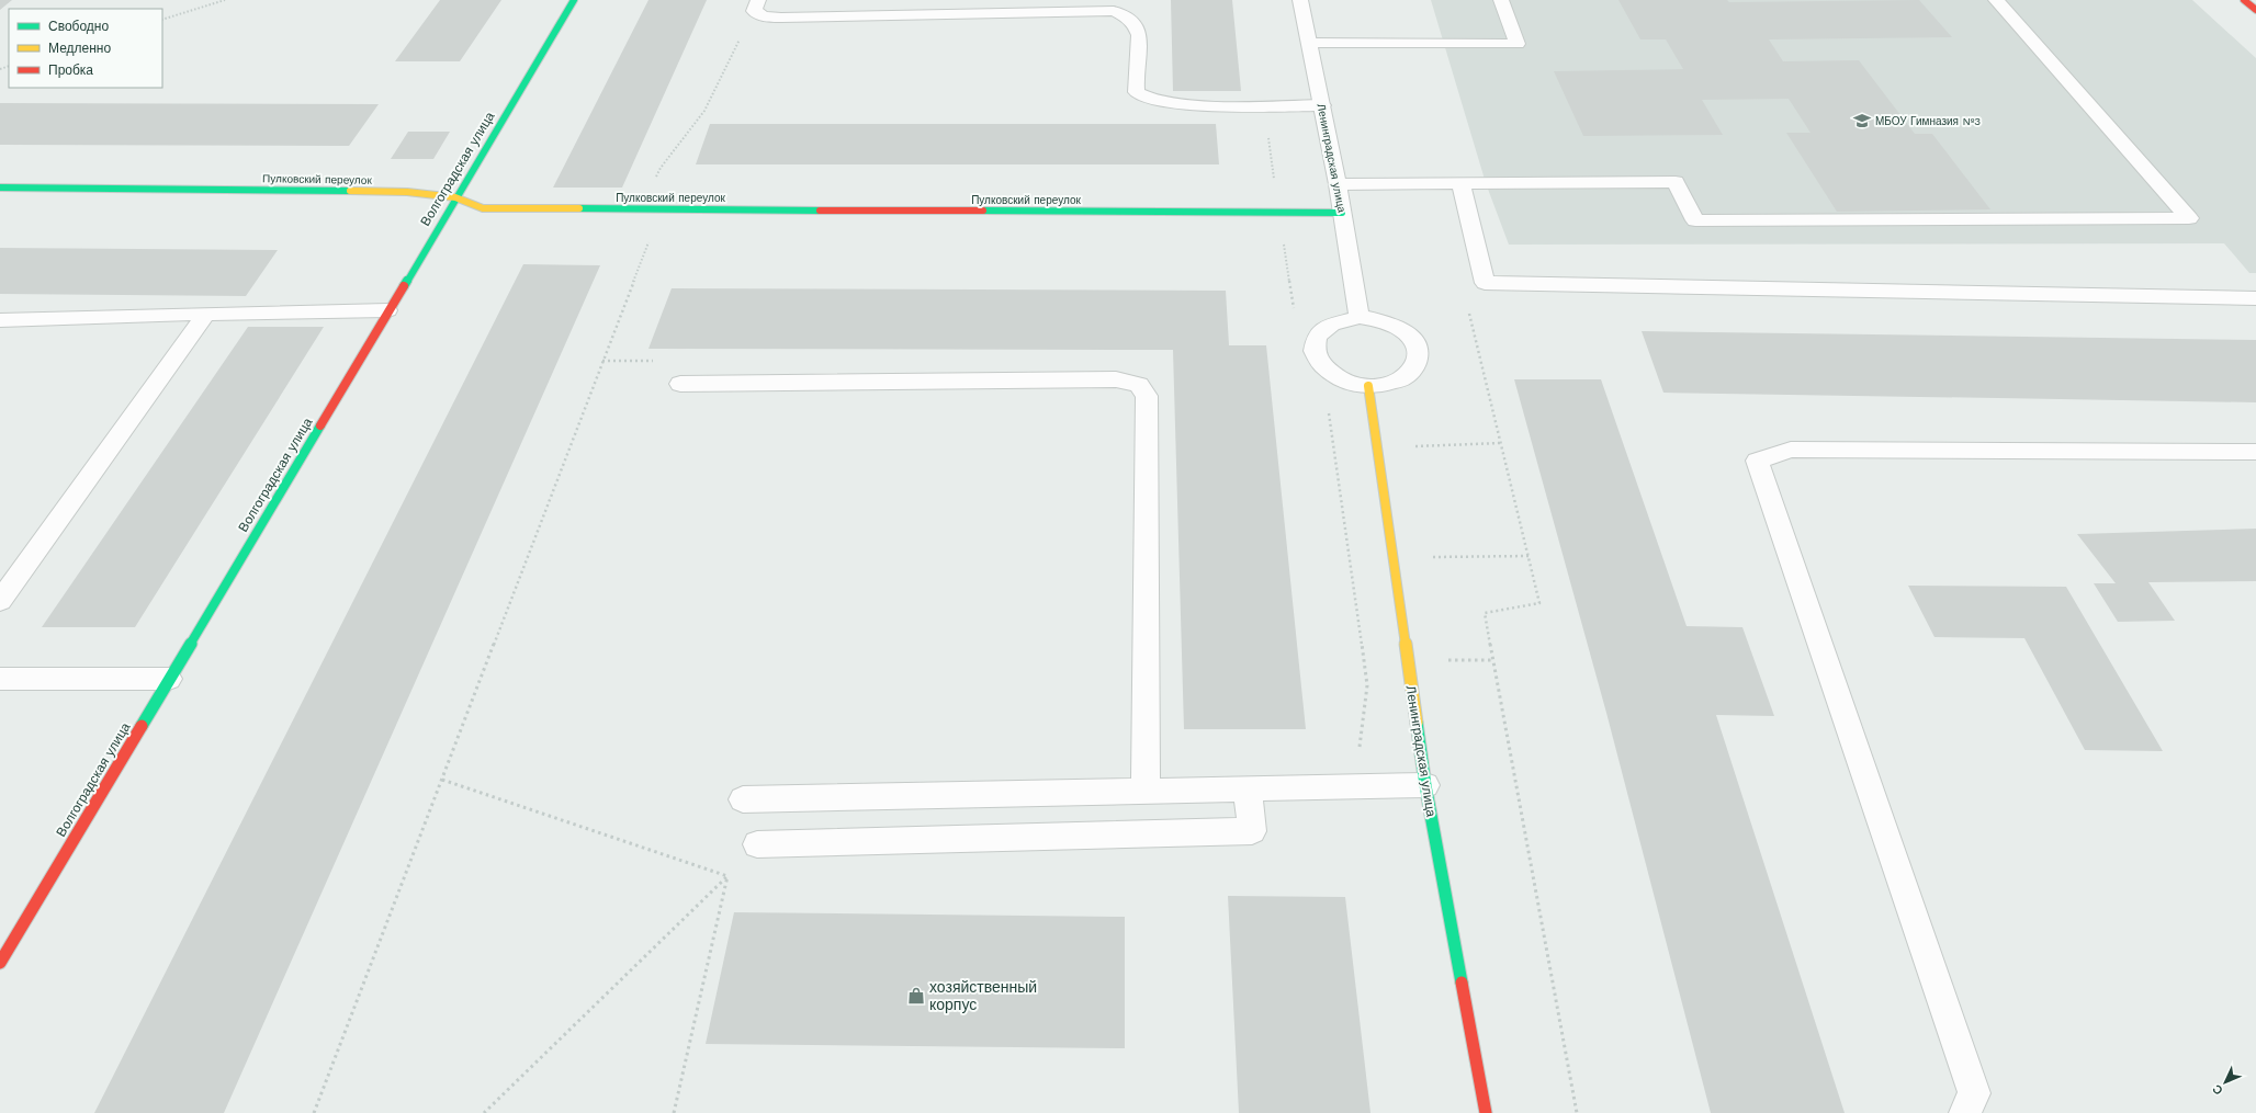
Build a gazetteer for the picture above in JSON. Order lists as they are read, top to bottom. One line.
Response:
{"streets":{"street":["Ленинградская улица","Волгоградская улица","Пулковский переулок"]},"crossings":[["Ленинградская улица","Пулковский переулок"],["Волгоградская улица","Пулковский переулок"]],"places":{"school or university":["МБОУ Гимназия №3"],"shop":["хозяйственный корпус"]},"legend":["Свободно","Медленно","Пробка"],"north":"bottom left"}
